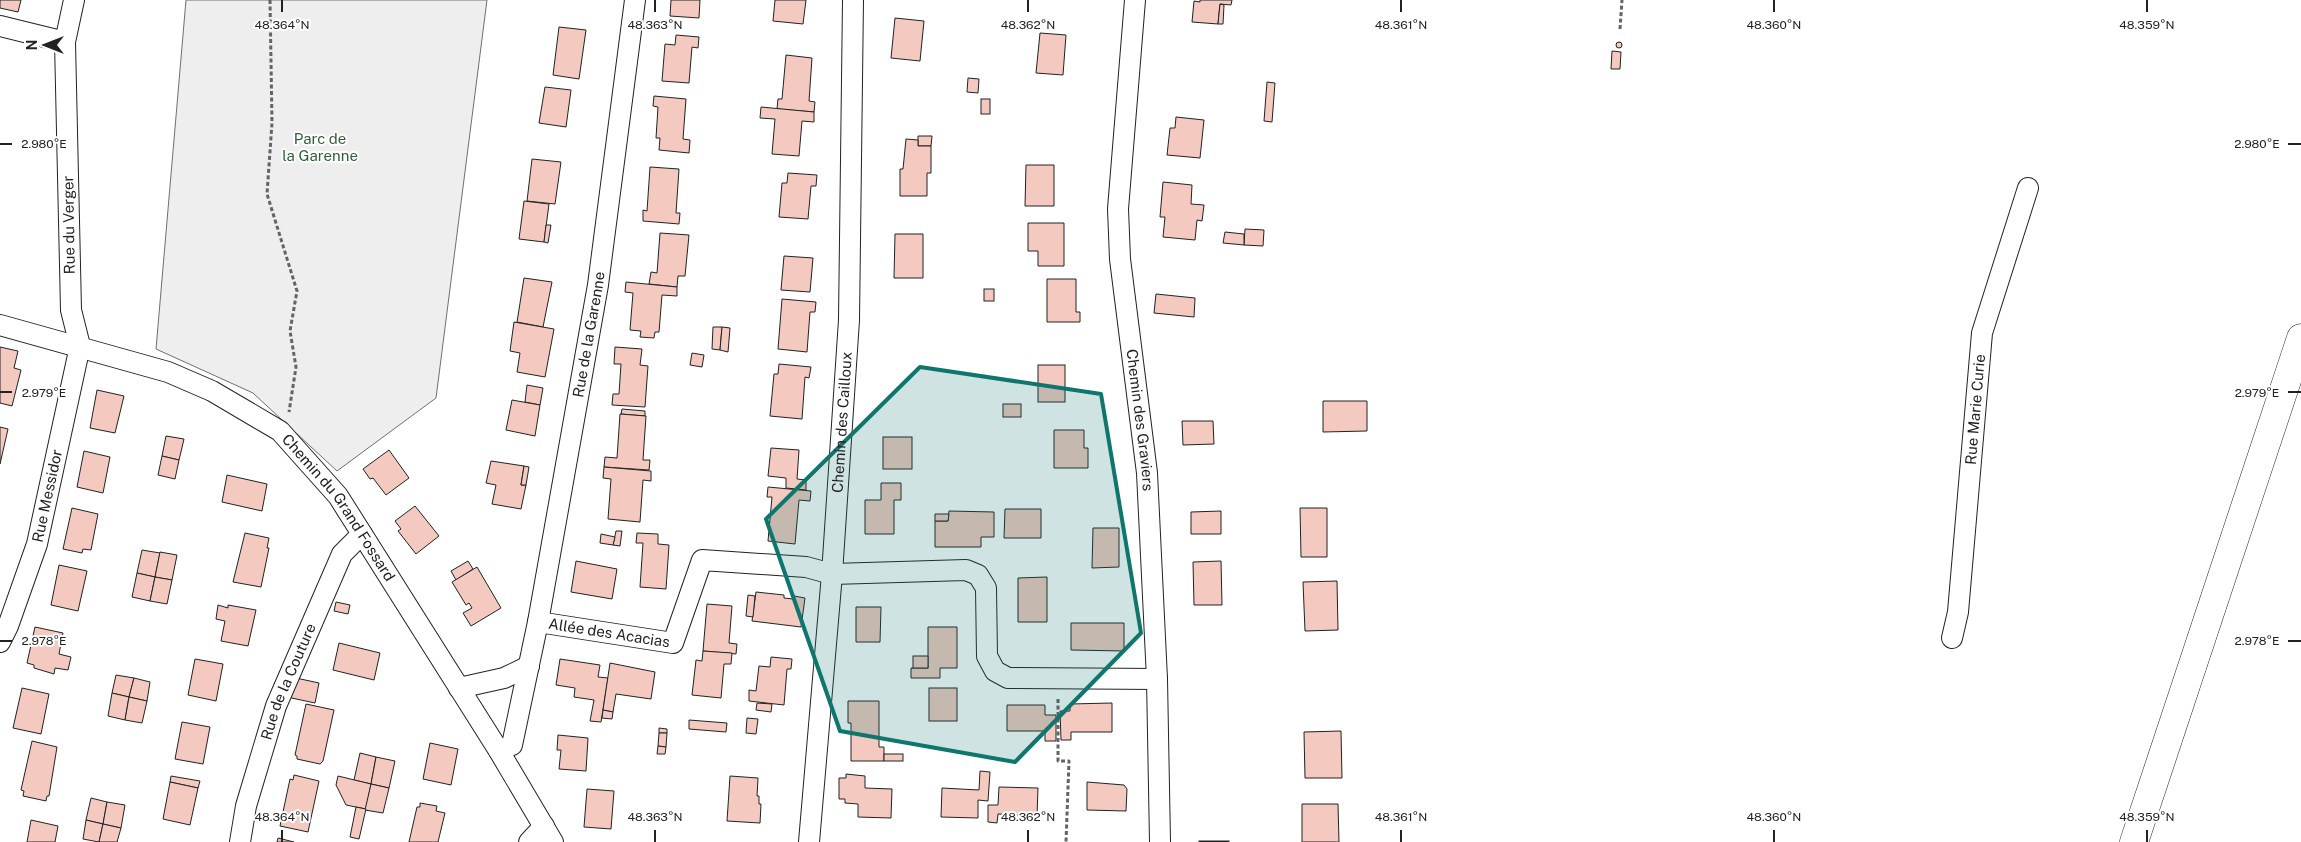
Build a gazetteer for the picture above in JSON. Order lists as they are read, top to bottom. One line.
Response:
{"streets":{"street":["Rue du Verger","Rue de la Garenne","Rue Marie Curie","Chemin des Graviers","Chemin des Cailloux","Rue Messidor","Chemin du Grand Fossard","Allée des Acacias","Rue de la Couture"]},"crossings":[["Rue du Verger","Rue Messidor"],["Rue du Verger","Chemin du Grand Fossard"],["Rue de la Garenne","Chemin du Grand Fossard"],["Rue de la Garenne","Allée des Acacias"],["Chemin des Cailloux","Allée des Acacias"],["Rue Messidor","Chemin du Grand Fossard"],["Chemin du Grand Fossard","Rue de la Couture"]],"parks":["Parc de la Garenne"],"north":"left","coordinates":["48.364°N","48.363°N","48.362°N","48.361°N","48.360°N","48.359°N","2.980°E","2.979°E","2.978°E"]}
